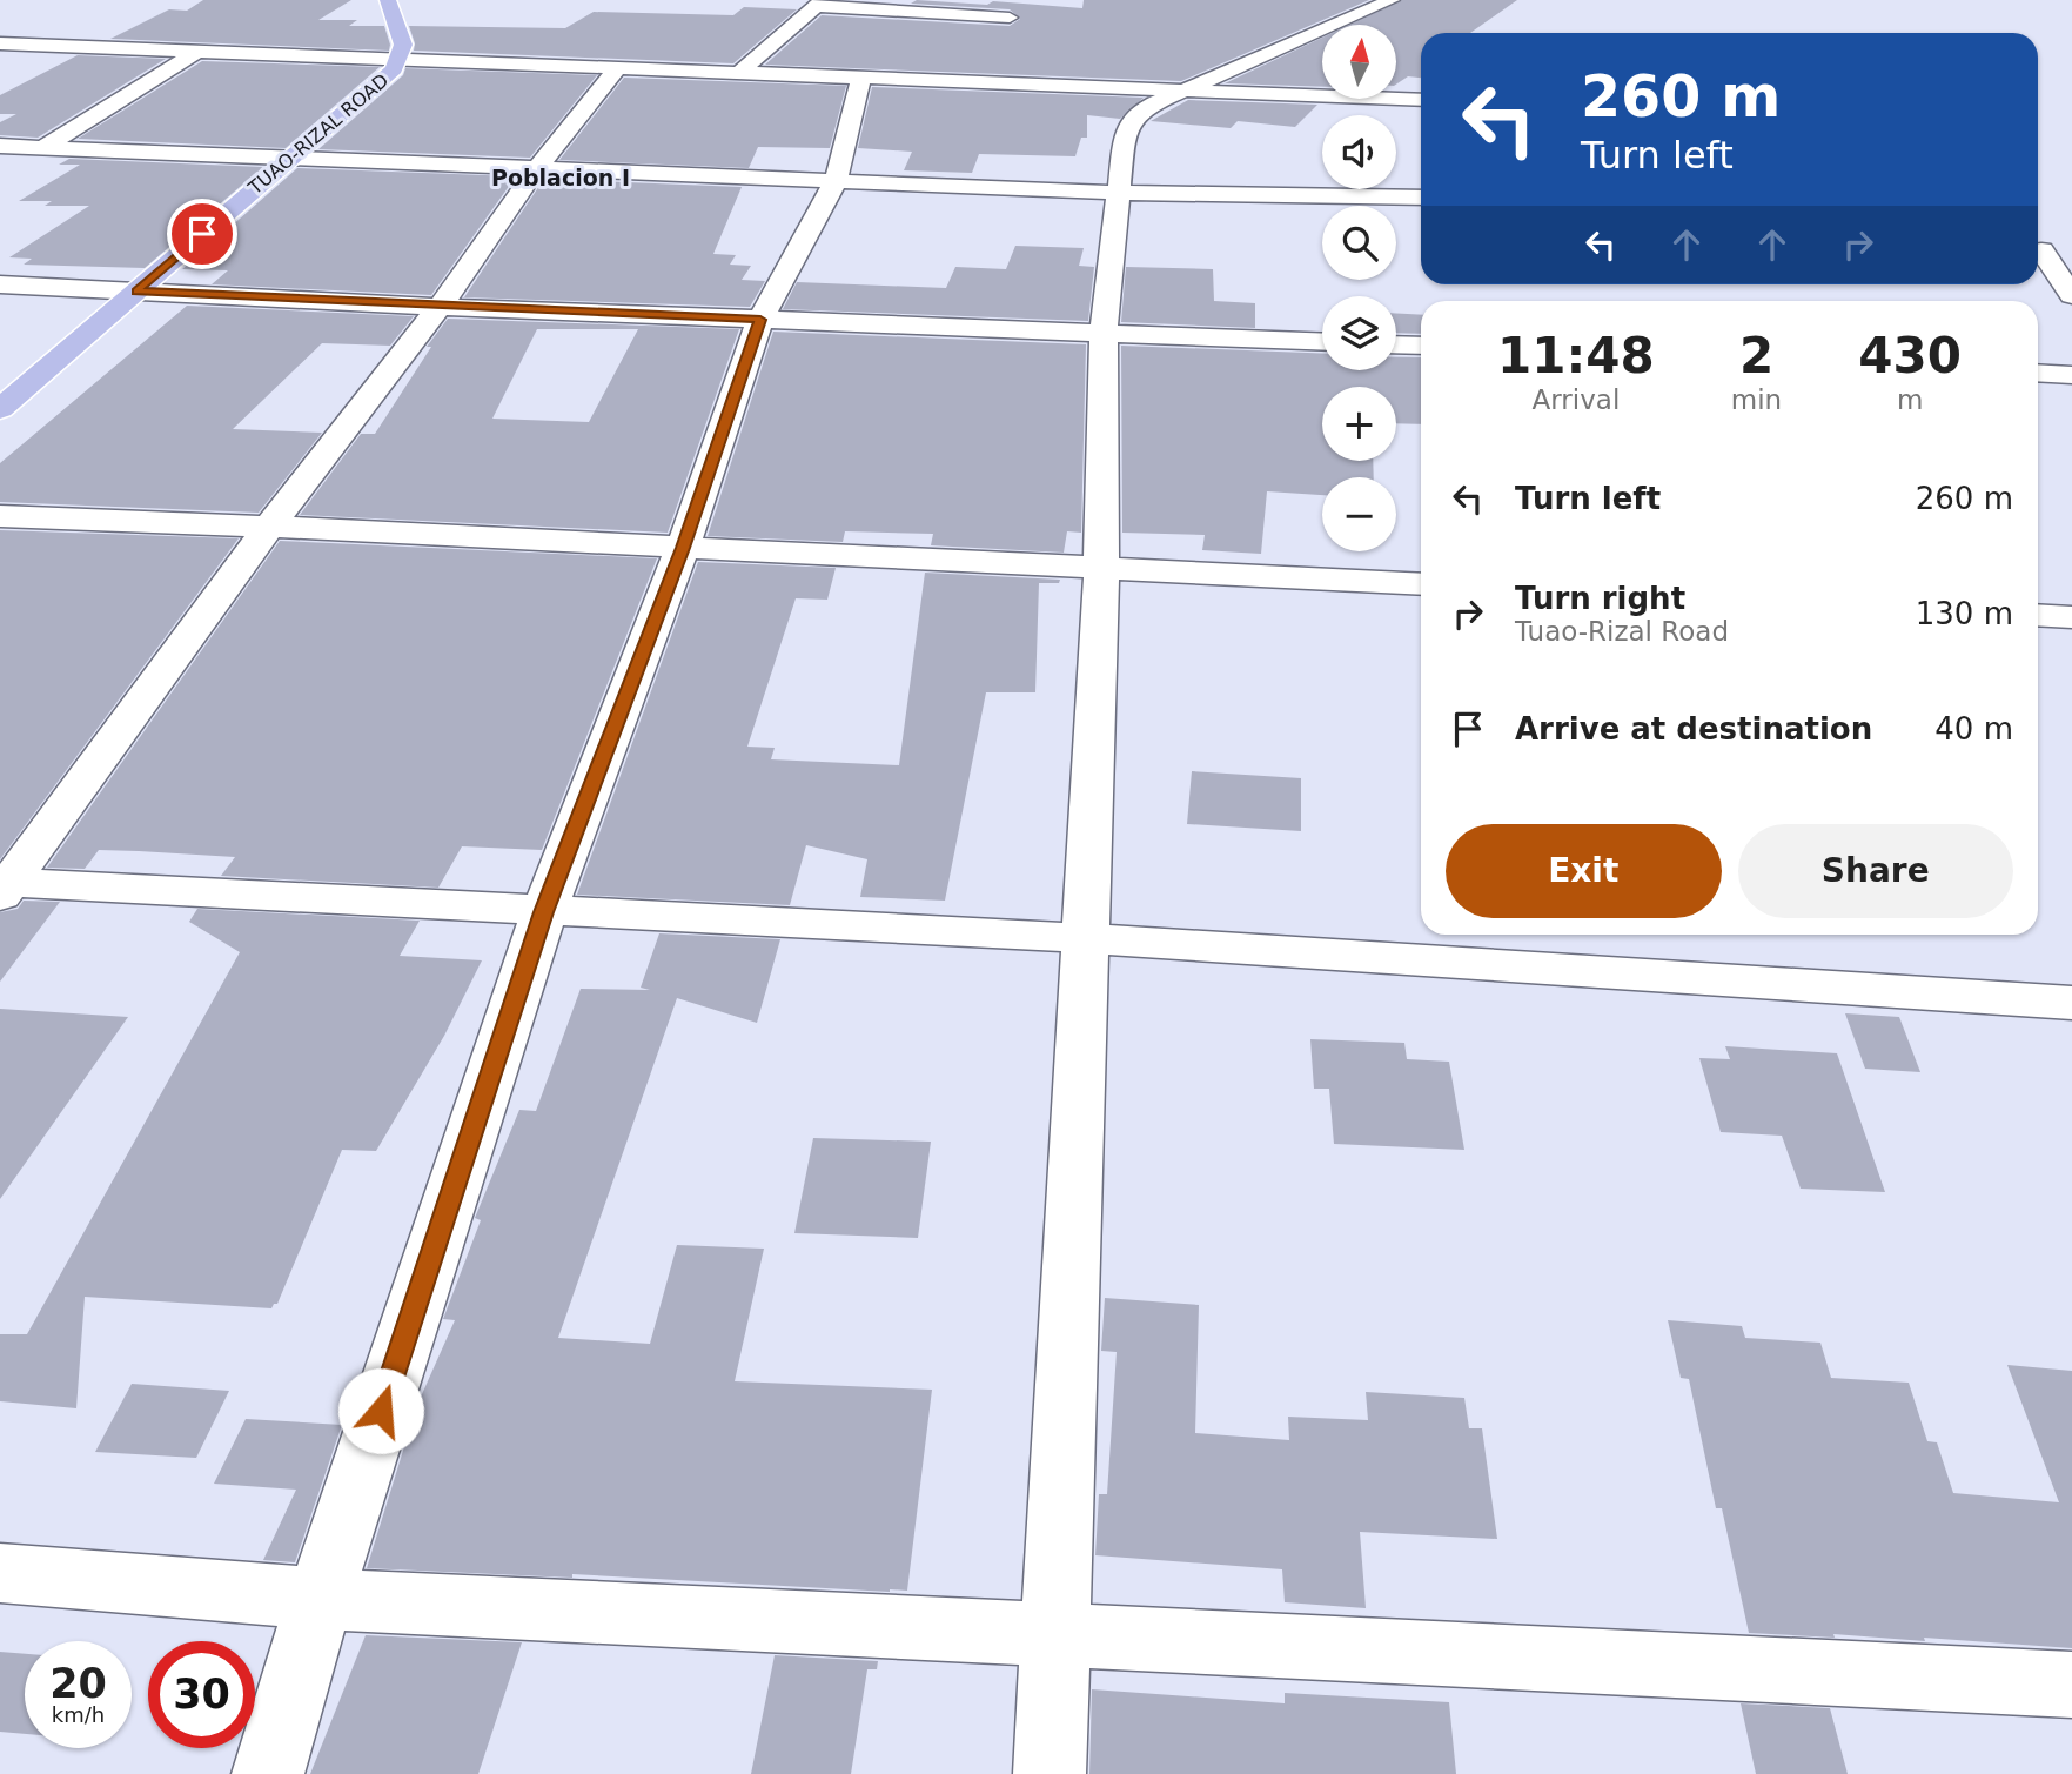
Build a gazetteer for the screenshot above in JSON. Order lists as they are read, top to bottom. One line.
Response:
{"streets":{"main road":["TUAO-RIZAL ROAD"]},"districts":["Poblacion I"],"north":"top","page":{"map_buttons":["+","−"],"turn":["260 m","Turn left"],"eta":["11:48","Arrival","2","min","430","m"],"list":[{"name":"Turn left","value":"260 m"},{"name":"Turn right","note":"Tuao-Rizal Road","value":"130 m"},{"name":"Arrive at destination","value":"40 m"}],"buttons":["Exit","Share"],"speed":"20 km/h","limit":"30"}}
